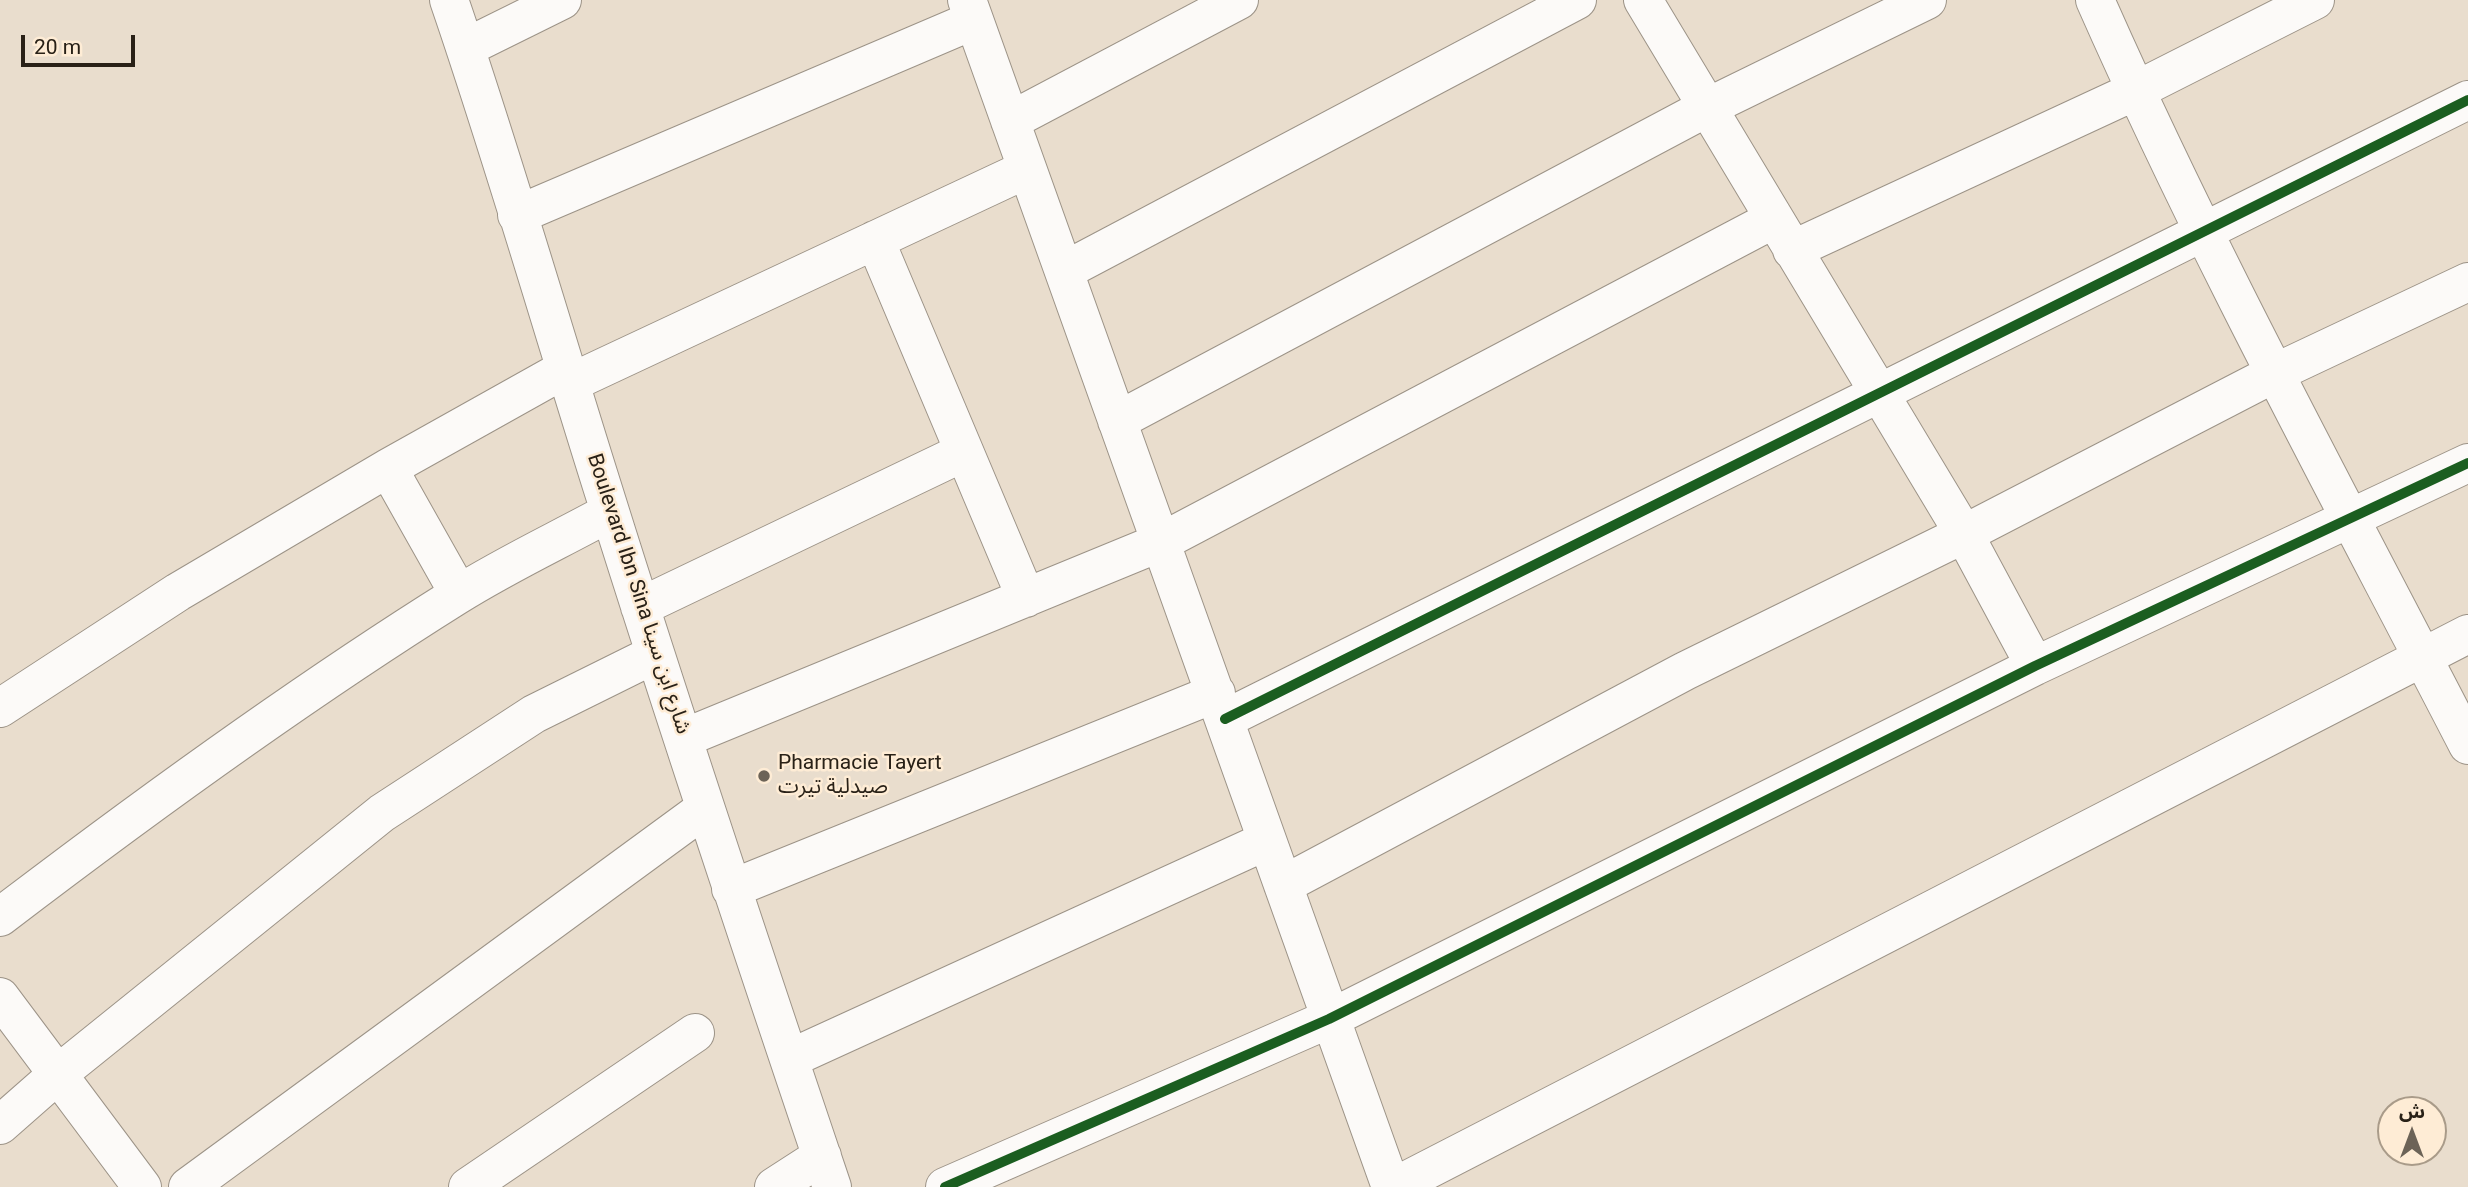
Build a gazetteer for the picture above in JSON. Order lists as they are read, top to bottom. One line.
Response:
{"streets":{"street":["Boulevard Ibn Sina شارع ابن سينا"]},"places":["Pharmacie Tayert صيدلية تيرت"],"scale_bar":"20 m","north":"top"}
